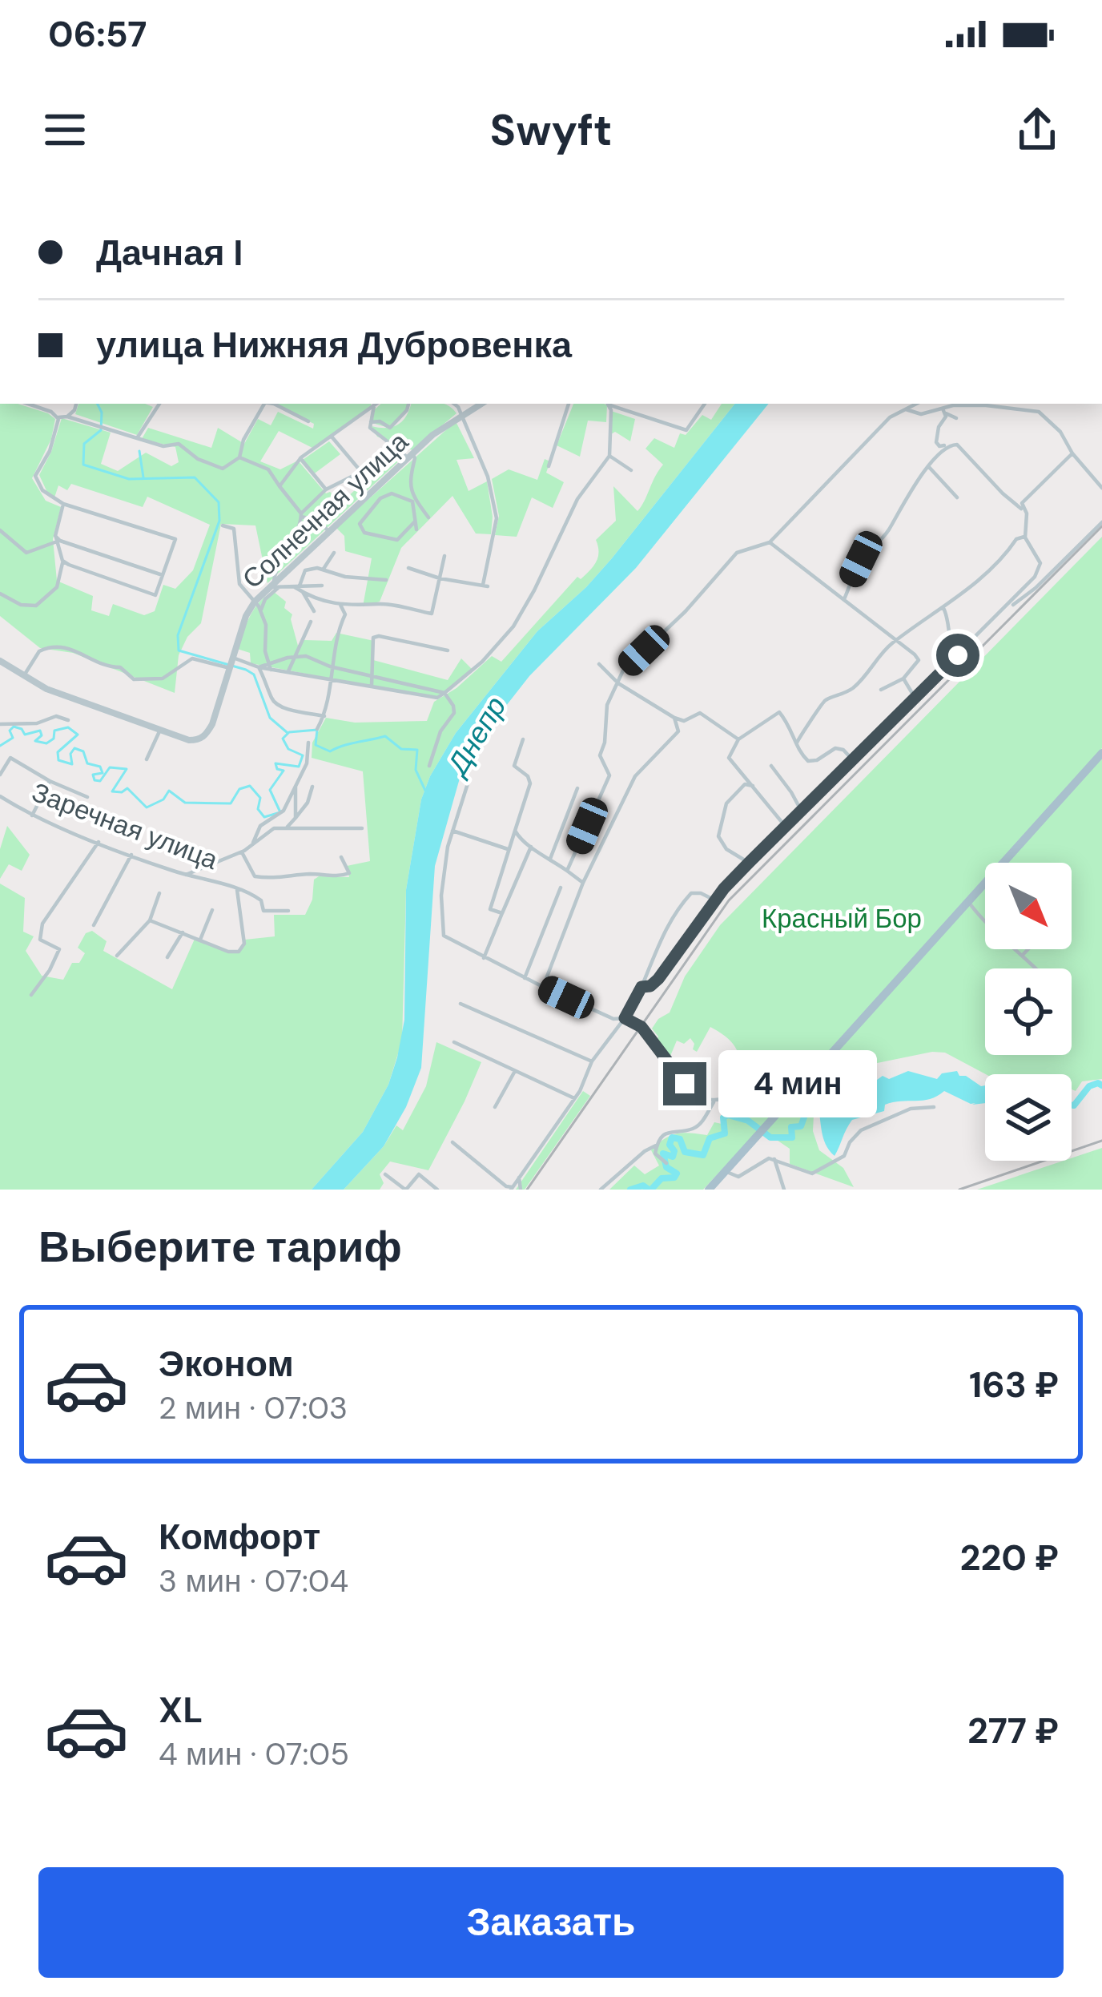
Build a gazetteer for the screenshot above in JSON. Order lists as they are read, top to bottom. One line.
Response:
{"streets":{"street":["Солнечная улица","Заречная улица"]},"water":["Днепр"],"parks":["Красный Бор"],"north":"bottom right","page":{"status":"06:57","header":"Swyft","banner":["Дачная I","улица Нижняя Дубровенка"],"bubble":"4 мин","heading":"Выберите тариф","list":[{"name":"Эконом","note":"2 мин · 07:03","value":"163 ₽"},{"name":"Комфорт","note":"3 мин · 07:04","value":"220 ₽"},{"name":"XL","note":"4 мин · 07:05","value":"277 ₽"}],"buttons":"Заказать"}}
